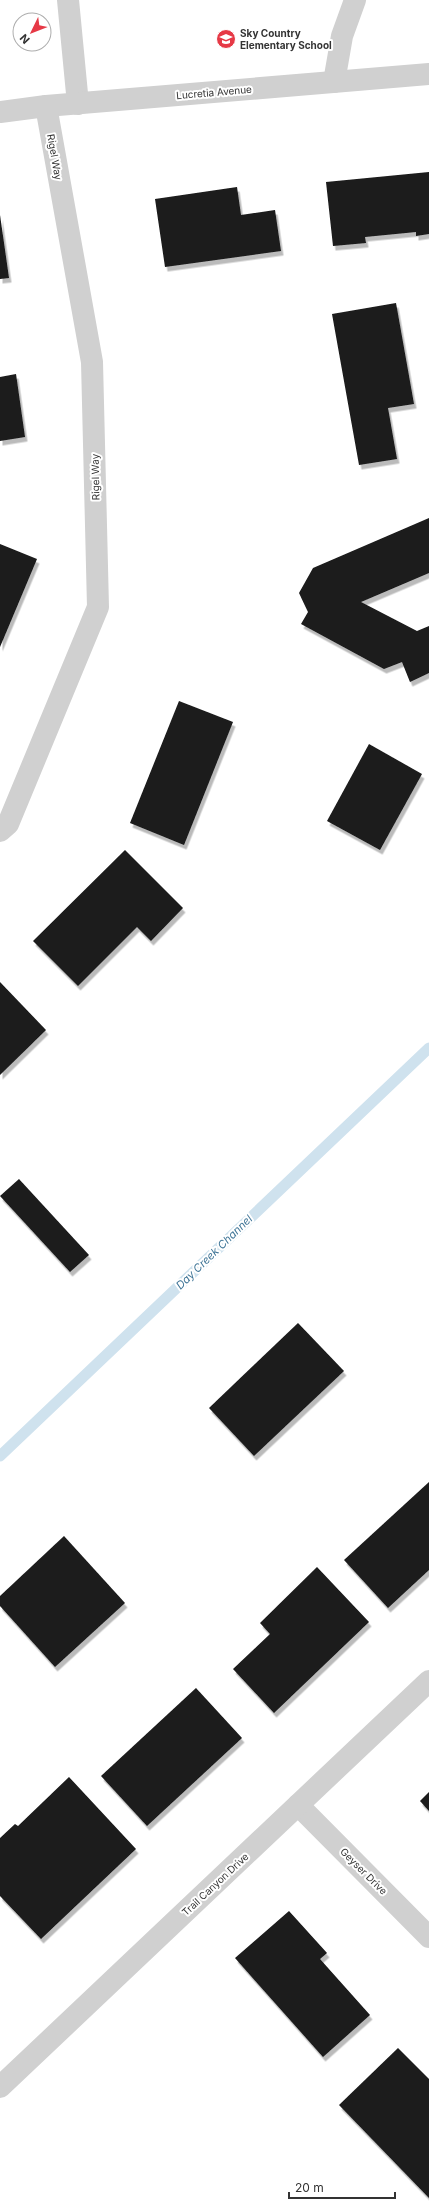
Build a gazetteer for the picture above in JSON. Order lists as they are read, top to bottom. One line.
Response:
{"streets":{"street":["Lucretia Avenue","Rigel Way","Geyser Drive","Trail Canyon Drive"]},"crossings":[["Lucretia Avenue","Rigel Way"],["Geyser Drive","Trail Canyon Drive"]],"water":["Day Creek Channel"],"places":{"school or university":["Sky Country Elementary School"]},"scale_bar":"20 m","north":"bottom left"}
